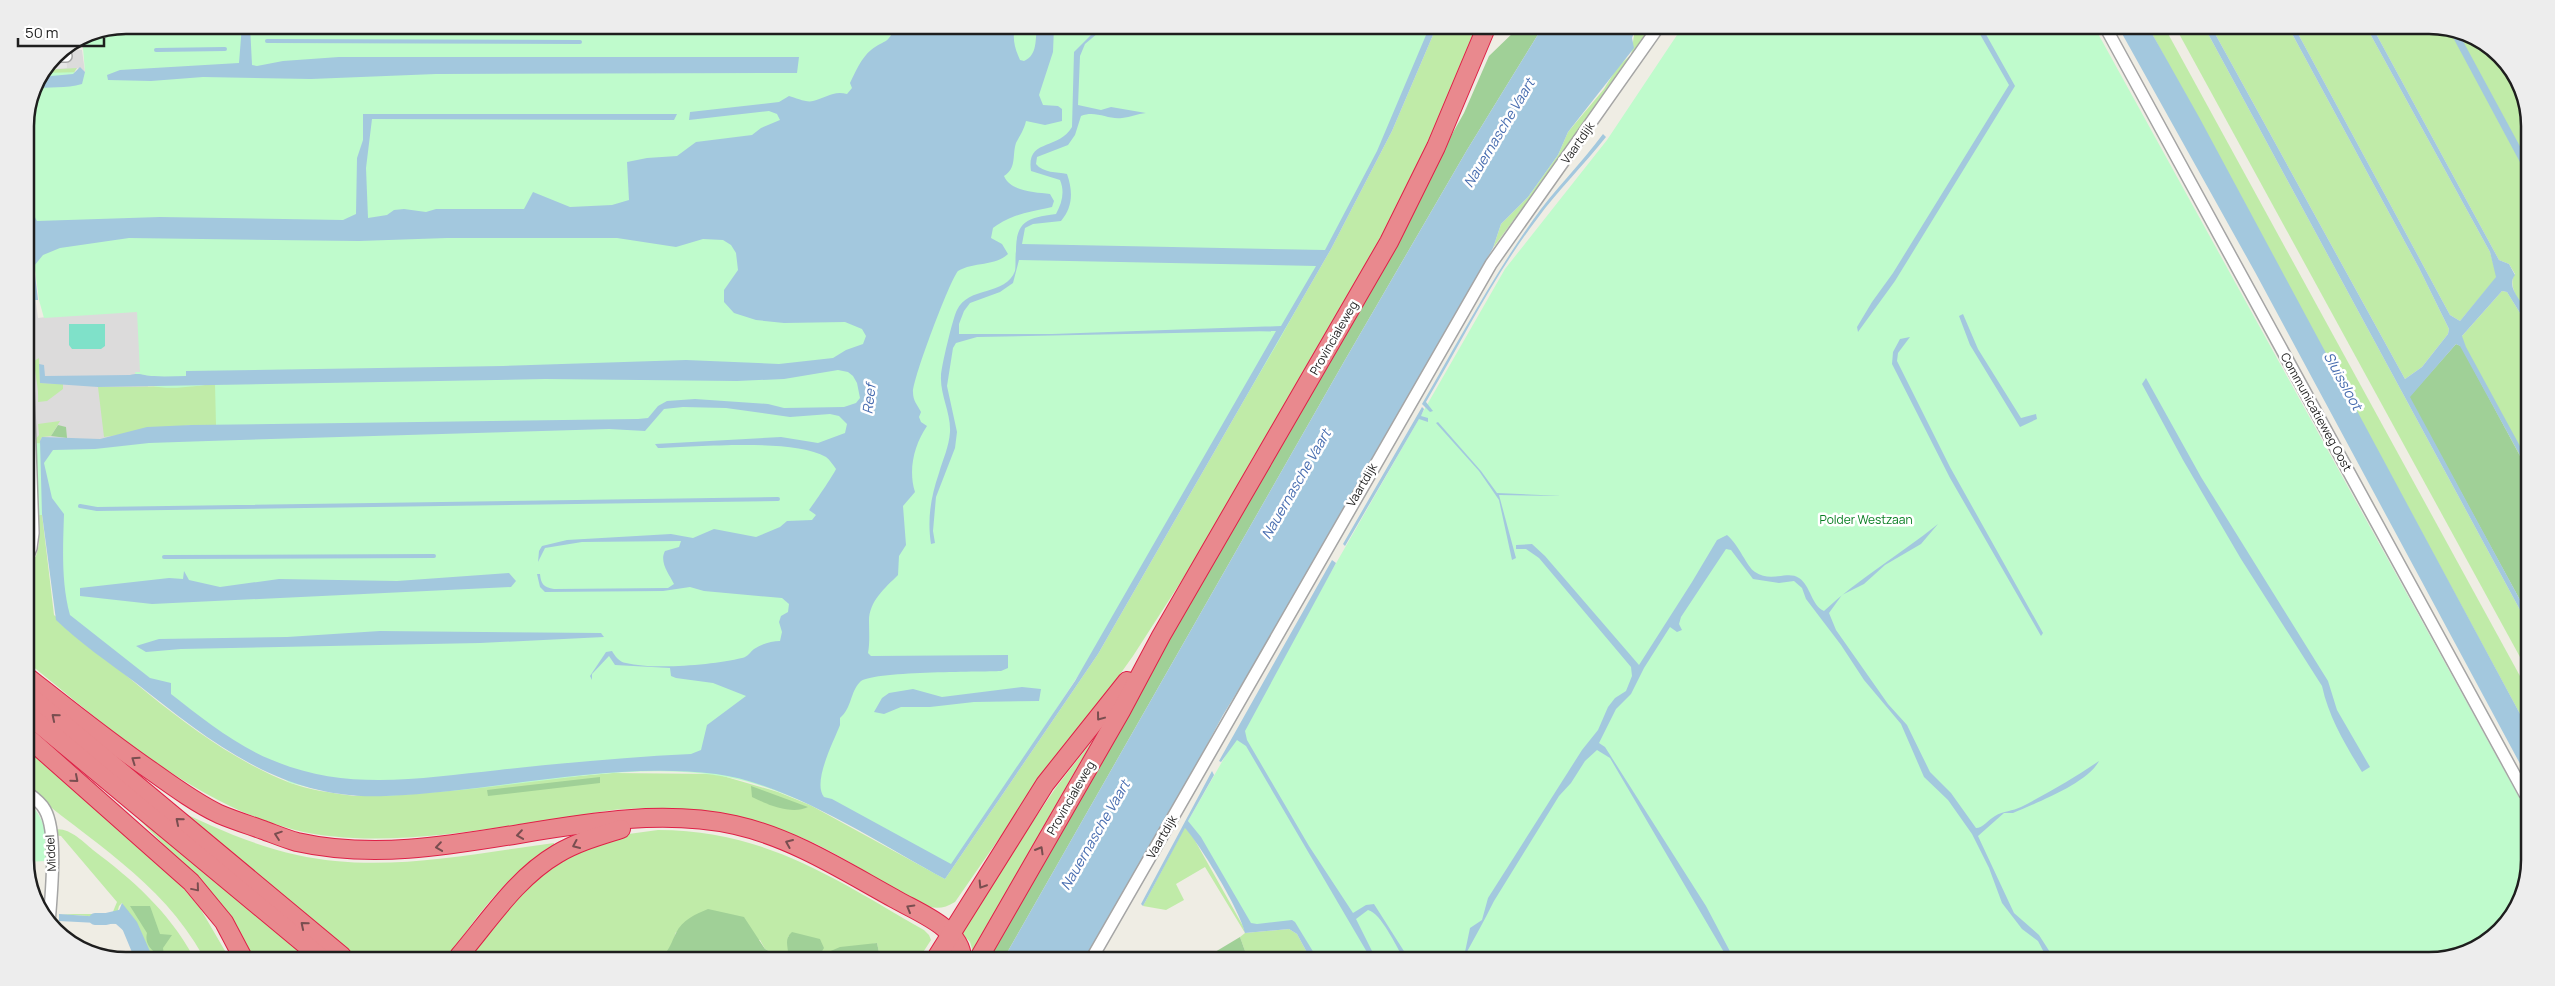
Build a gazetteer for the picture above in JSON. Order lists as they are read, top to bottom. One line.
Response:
{"streets":{"highway":["Provincialeweg"],"street":["Vaartdijk","Communicatieweg Oost","Middel"]},"water":["Nauernasche Vaart","Sluissloot","Reef"],"parks":["Polder Westzaan"],"scale_bar":"50 m"}
